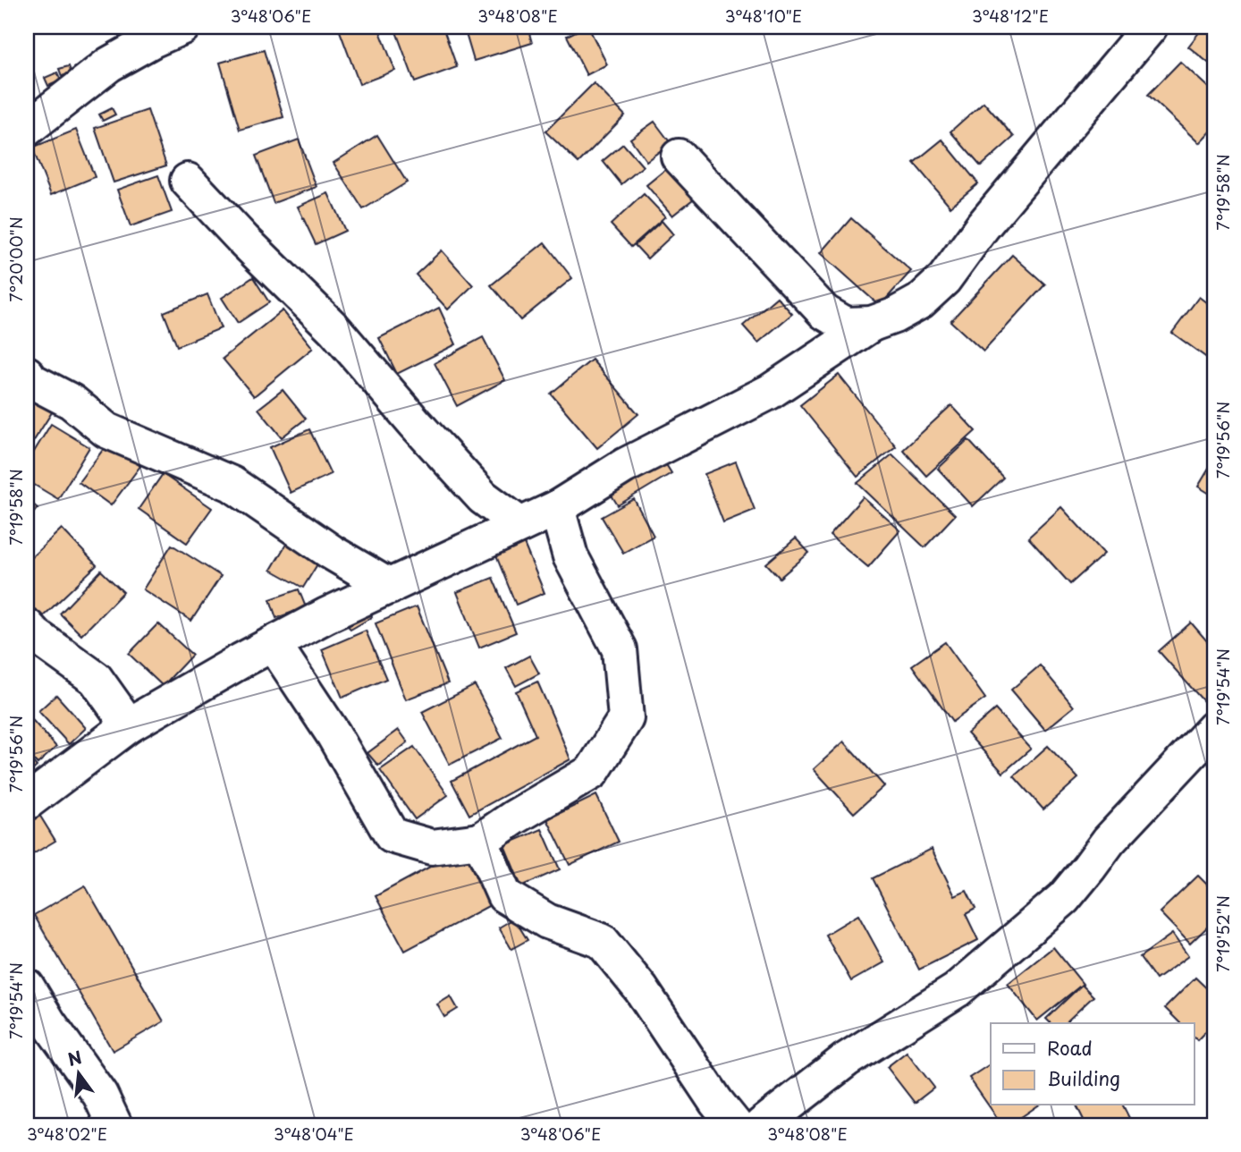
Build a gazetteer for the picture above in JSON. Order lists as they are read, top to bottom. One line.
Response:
{"legend":["Road","Building"],"north":"top","coordinates":["3°48'06\"E","3°48'08\"E","3°48'10\"E","3°48'12\"E","7°19'58\"N","7°20'00\"N","7°19'56\"N","7°19'54\"N","7°19'52\"N","3°48'02\"E","3°48'04\"E"]}
